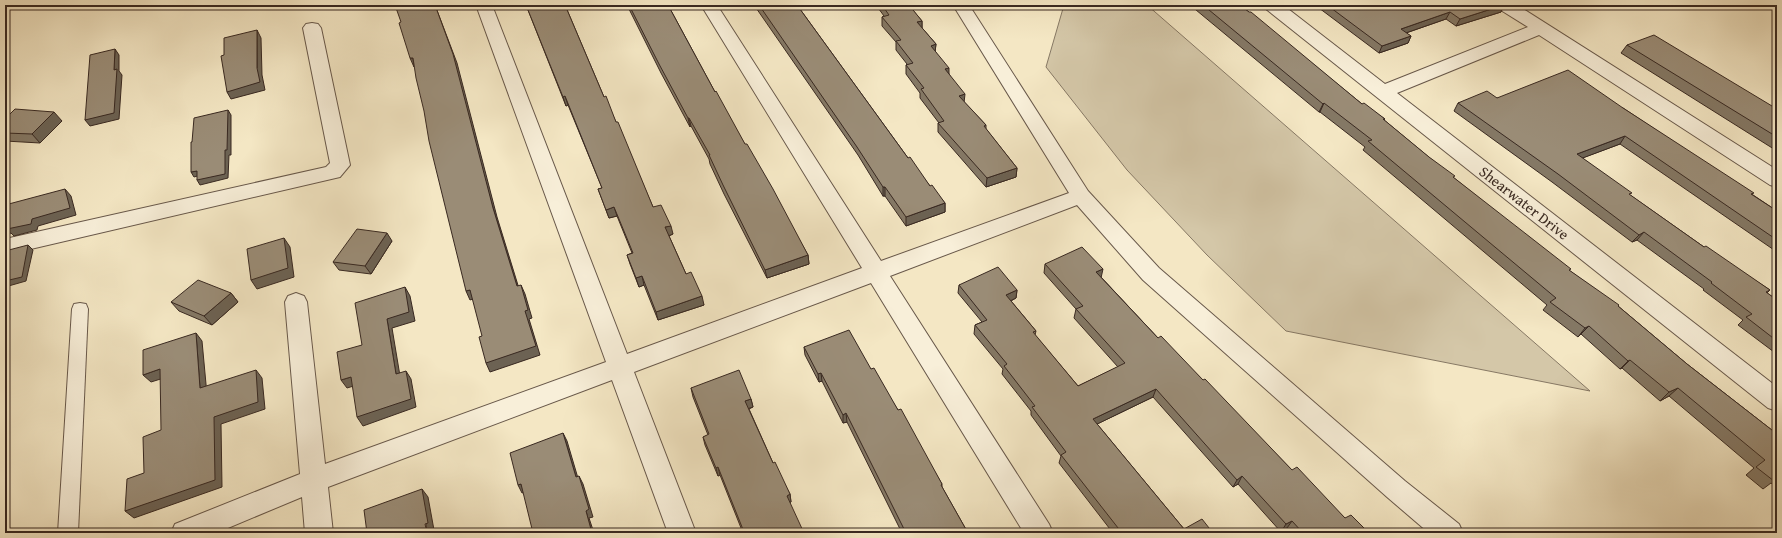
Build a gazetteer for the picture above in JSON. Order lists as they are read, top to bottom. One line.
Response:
{"streets":{"street":["Shearwater Drive"]}}
